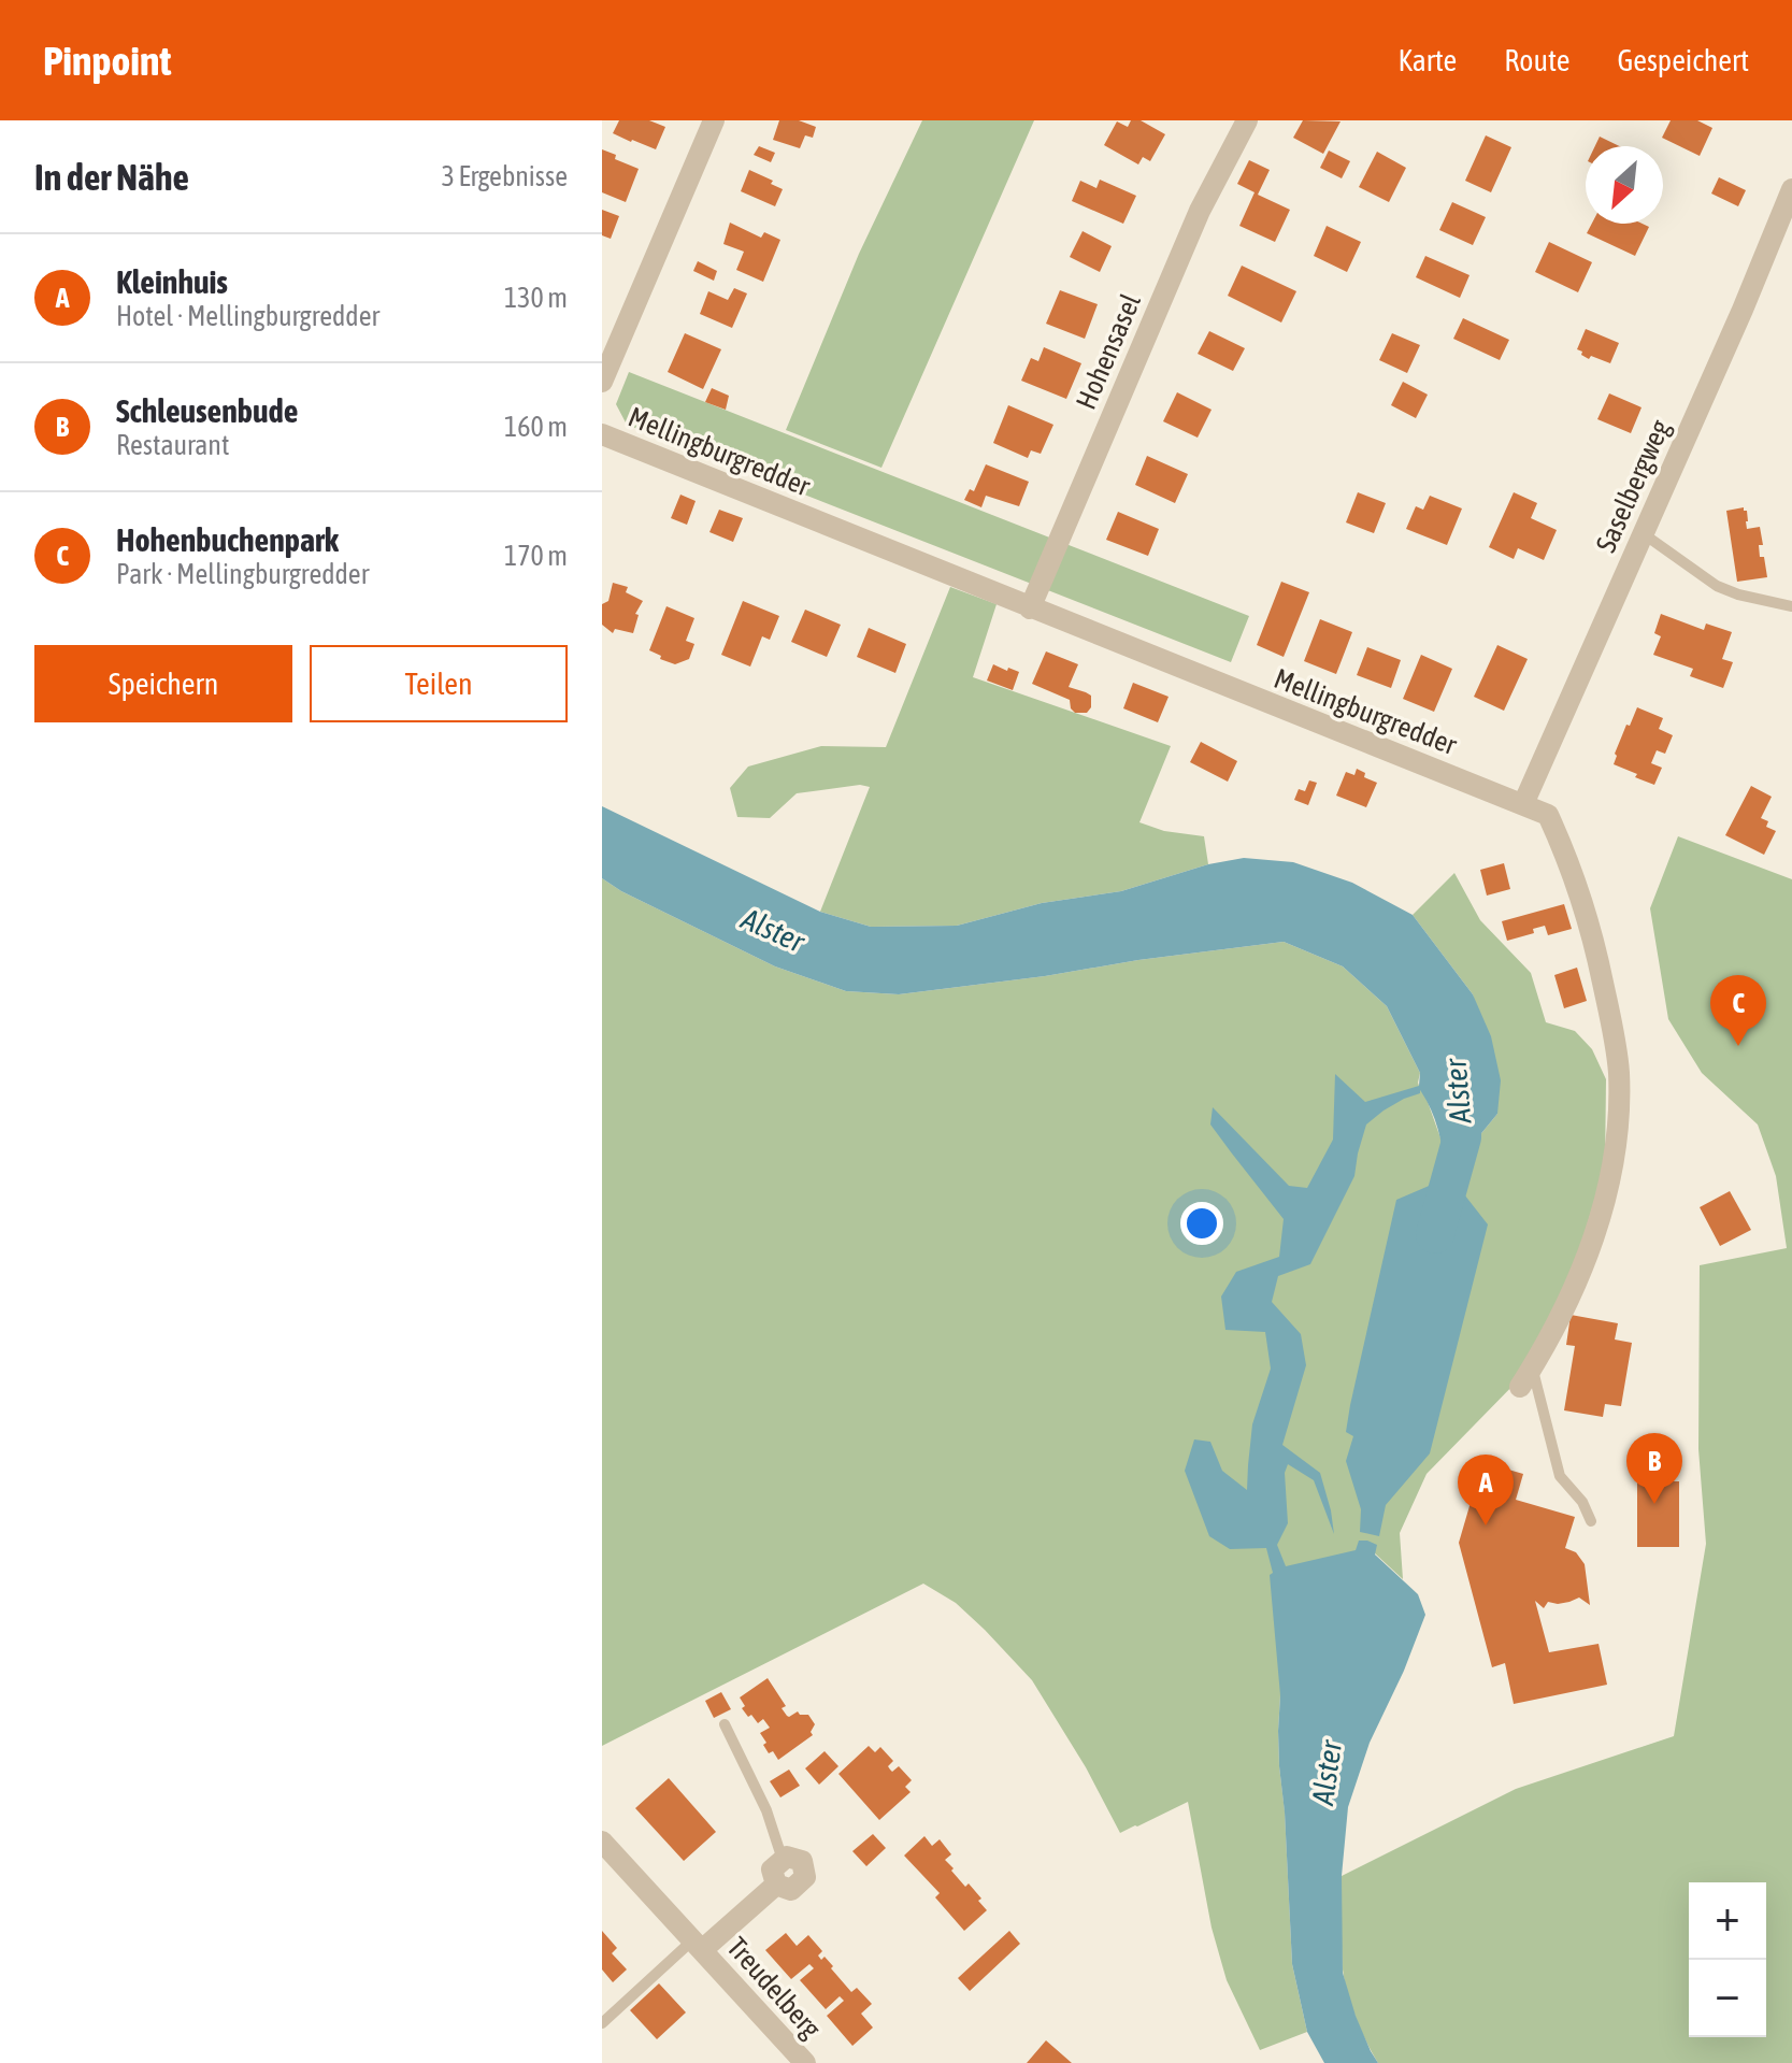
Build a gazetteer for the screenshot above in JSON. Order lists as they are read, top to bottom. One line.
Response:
{"streets":{"street":["Hohensasel","Mellingburgredder","Saselbergweg","Treudelberg"]},"crossings":[["Hohensasel","Mellingburgredder"],["Mellingburgredder","Saselbergweg"]],"water":["Alster"],"north":"bottom left","page":{"header":"Pinpoint","nav":["Karte","Route","Gespeichert"],"heading":["In der Nähe","3 Ergebnisse"],"list":[{"mark":"A","name":"Kleinhuis","note":"Hotel · Mellingburgredder","value":"130 m"},{"mark":"B","name":"Schleusenbude","note":"Restaurant","value":"160 m"},{"mark":"C","name":"Hohenbuchenpark","note":"Park · Mellingburgredder","value":"170 m"}],"buttons":["Speichern","Teilen"],"pins":["C","B","A"],"map_buttons":["+","−"]}}
